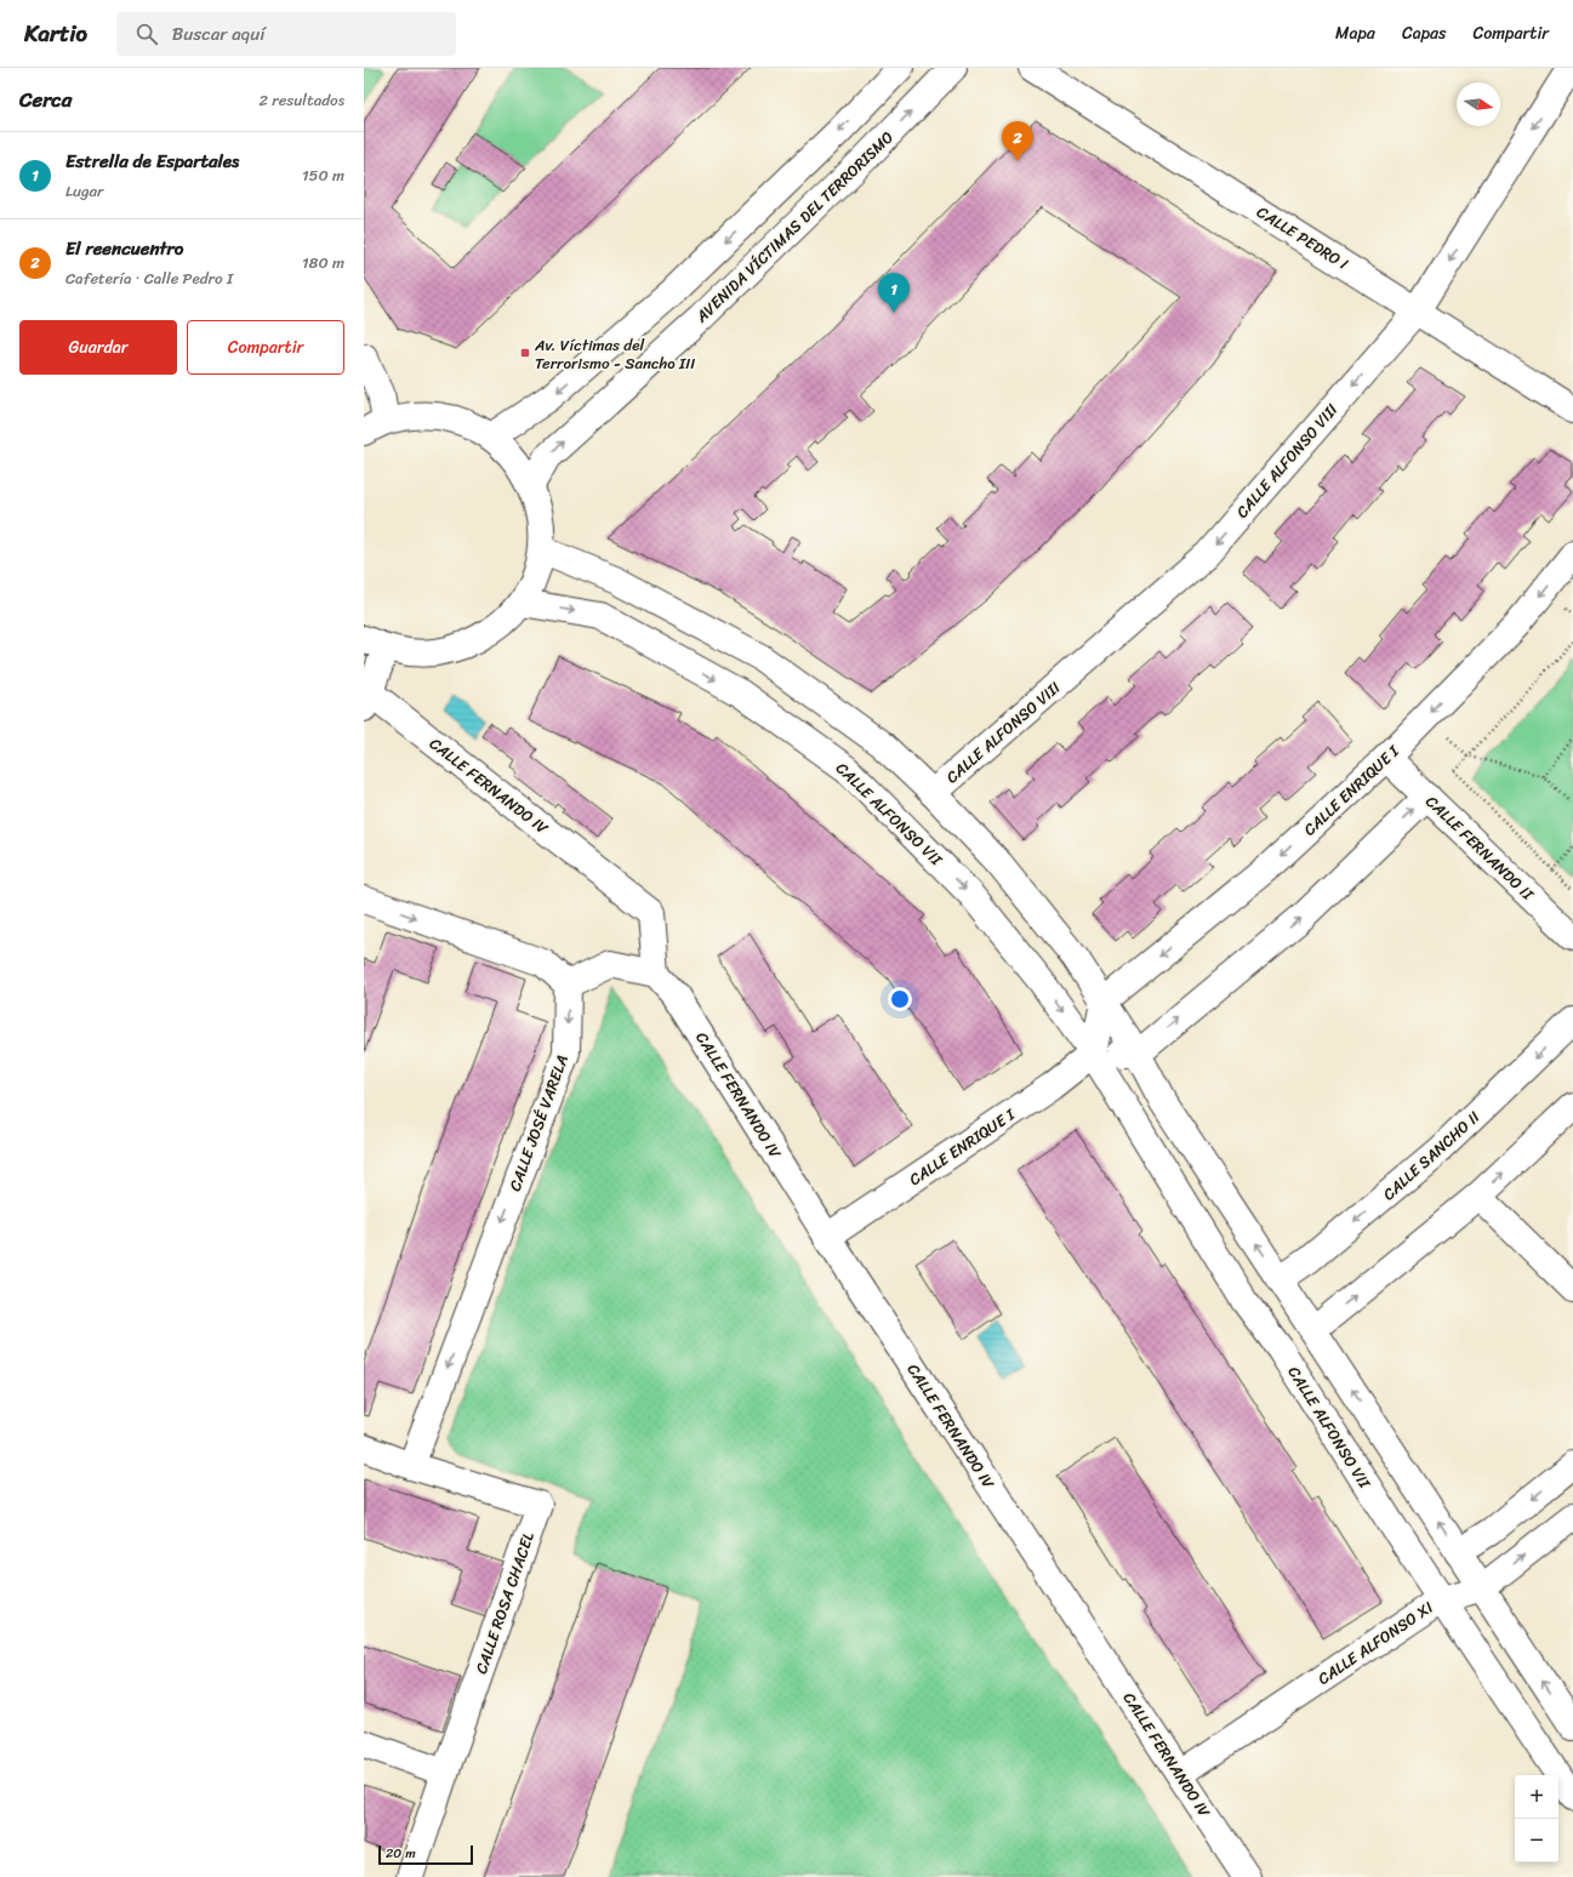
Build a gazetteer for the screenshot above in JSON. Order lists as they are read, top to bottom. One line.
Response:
{"streets":{"street":["AVENIDA VÍCTIMAS DEL TERRORISMO","CALLE PEDRO I","CALLE ALFONSO VIII","CALLE FERNANDO IV","CALLE ENRIQUE I","CALLE ALFONSO VII","CALLE FERNANDO II","CALLE JOSÉ VARELA","CALLE SANCHO II","CALLE ROSA CHACEL","CALLE ALFONSO XI"]},"crossings":[["CALLE PEDRO I","CALLE ALFONSO VIII"],["CALLE FERNANDO IV","CALLE ENRIQUE I"],["CALLE FERNANDO IV","CALLE ALFONSO XI"],["CALLE ENRIQUE I","CALLE ALFONSO VII"],["CALLE ENRIQUE I","CALLE FERNANDO II"],["CALLE ALFONSO VII","CALLE ALFONSO XI"],["CALLE JOSÉ VARELA","CALLE ROSA CHACEL"]],"one_way":["CALLE ALFONSO VIII","CALLE JOSÉ VARELA"],"places":{"transit":["Av. Víctimas del Terrorismo - Sancho III"]},"scale_bar":"20 m","north":"right","page":{"header":"Kartio","search":"Buscar aquí","nav":["Mapa","Capas","Compartir"],"heading":["Cerca","2 resultados"],"pins":["2","1"],"list":[{"mark":"1","name":"Estrella de Espartales","note":"Lugar","value":"150 m"},{"mark":"2","name":"El reencuentro","note":"Cafetería · Calle Pedro I","value":"180 m"}],"buttons":["Guardar","Compartir"],"map_buttons":["+","−"],"scale":"20 m"}}
